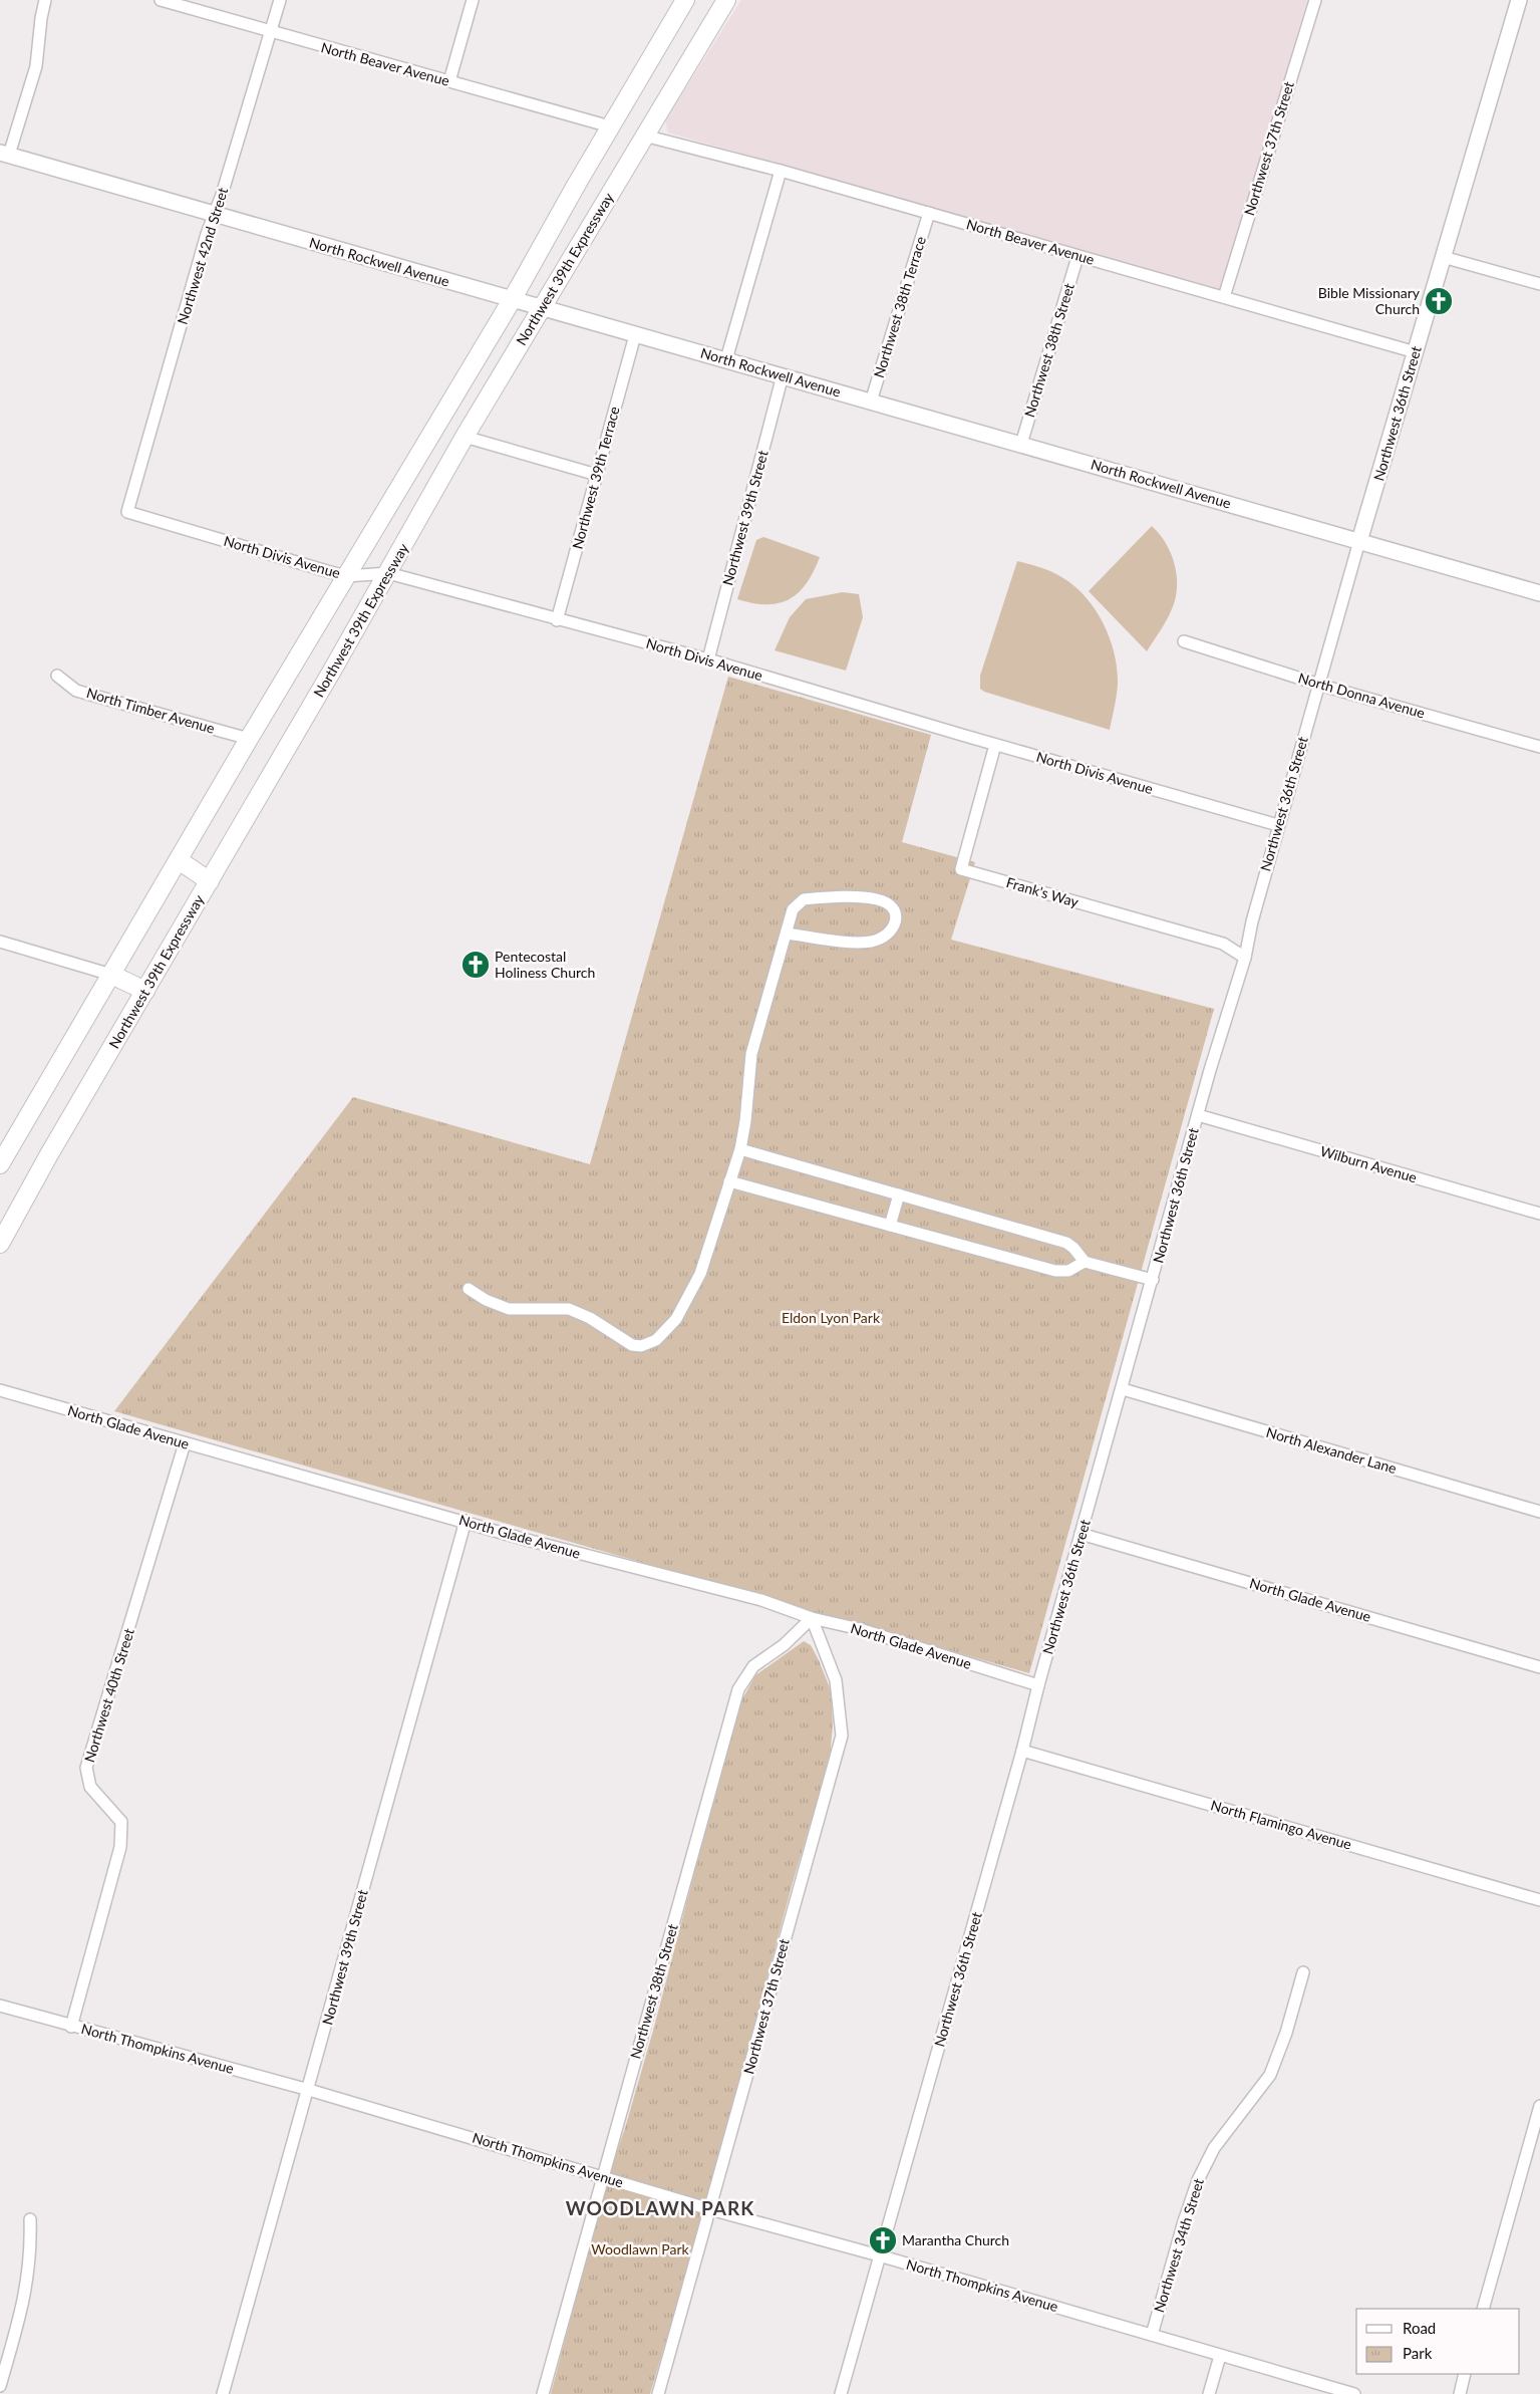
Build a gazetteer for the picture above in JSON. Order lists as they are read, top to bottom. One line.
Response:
{"streets":{"highway":["Northwest 39th Expressway"],"main road":["North Rockwell Avenue","Northwest 36th Street"],"street":["North Beaver Avenue","Northwest 37th Street","Northwest 42nd Street","Northwest 38th Terrace","Northwest 38th Street","Northwest 39th Terrace","Northwest 39th Street","North Divis Avenue","North Donna Avenue","North Timber Avenue","Frank's Way","Wilburn Avenue","North Glade Avenue","North Alexander Lane","Northwest 40th Street","North Flamingo Avenue","North Thompkins Avenue","Northwest 34th Street"]},"crossings":[["North Beaver Avenue","Northwest 37th Street"],["North Beaver Avenue","Northwest 42nd Street"],["North Beaver Avenue","Northwest 39th Expressway"],["North Beaver Avenue","Northwest 38th Terrace"],["North Beaver Avenue","Northwest 38th Street"],["North Beaver Avenue","Northwest 36th Street"],["Northwest 37th Street","Northwest 38th Street"],["Northwest 37th Street","North Glade Avenue"],["Northwest 37th Street","North Thompkins Avenue"],["Northwest 42nd Street","North Rockwell Avenue"],["Northwest 42nd Street","North Divis Avenue"],["North Rockwell Avenue","Northwest 39th Expressway"],["North Rockwell Avenue","Northwest 38th Terrace"],["North Rockwell Avenue","Northwest 38th Street"],["North Rockwell Avenue","Northwest 36th Street"],["North Rockwell Avenue","Northwest 39th Terrace"],["North Rockwell Avenue","Northwest 39th Street"],["Northwest 39th Expressway","North Divis Avenue"],["Northwest 38th Street","North Glade Avenue"],["Northwest 38th Street","North Thompkins Avenue"],["Northwest 36th Street","North Divis Avenue"],["Northwest 36th Street","North Donna Avenue"],["Northwest 36th Street","Frank's Way"],["Northwest 36th Street","Wilburn Avenue"],["Northwest 36th Street","North Glade Avenue"],["Northwest 36th Street","North Alexander Lane"],["Northwest 36th Street","North Flamingo Avenue"],["Northwest 36th Street","North Thompkins Avenue"],["Northwest 39th Terrace","North Divis Avenue"],["Northwest 39th Street","North Divis Avenue"],["Northwest 39th Street","North Glade Avenue"],["Northwest 39th Street","North Thompkins Avenue"],["North Divis Avenue","Frank's Way"],["North Glade Avenue","Northwest 40th Street"],["Northwest 40th Street","North Thompkins Avenue"],["North Thompkins Avenue","Northwest 34th Street"]],"districts":["WOODLAWN PARK"],"parks":["Eldon Lyon Park","Woodlawn Park"],"places":{"church":["Bible Missionary Church","Pentecostal Holiness Church","Marantha Church"]},"legend":["Road","Park"]}
